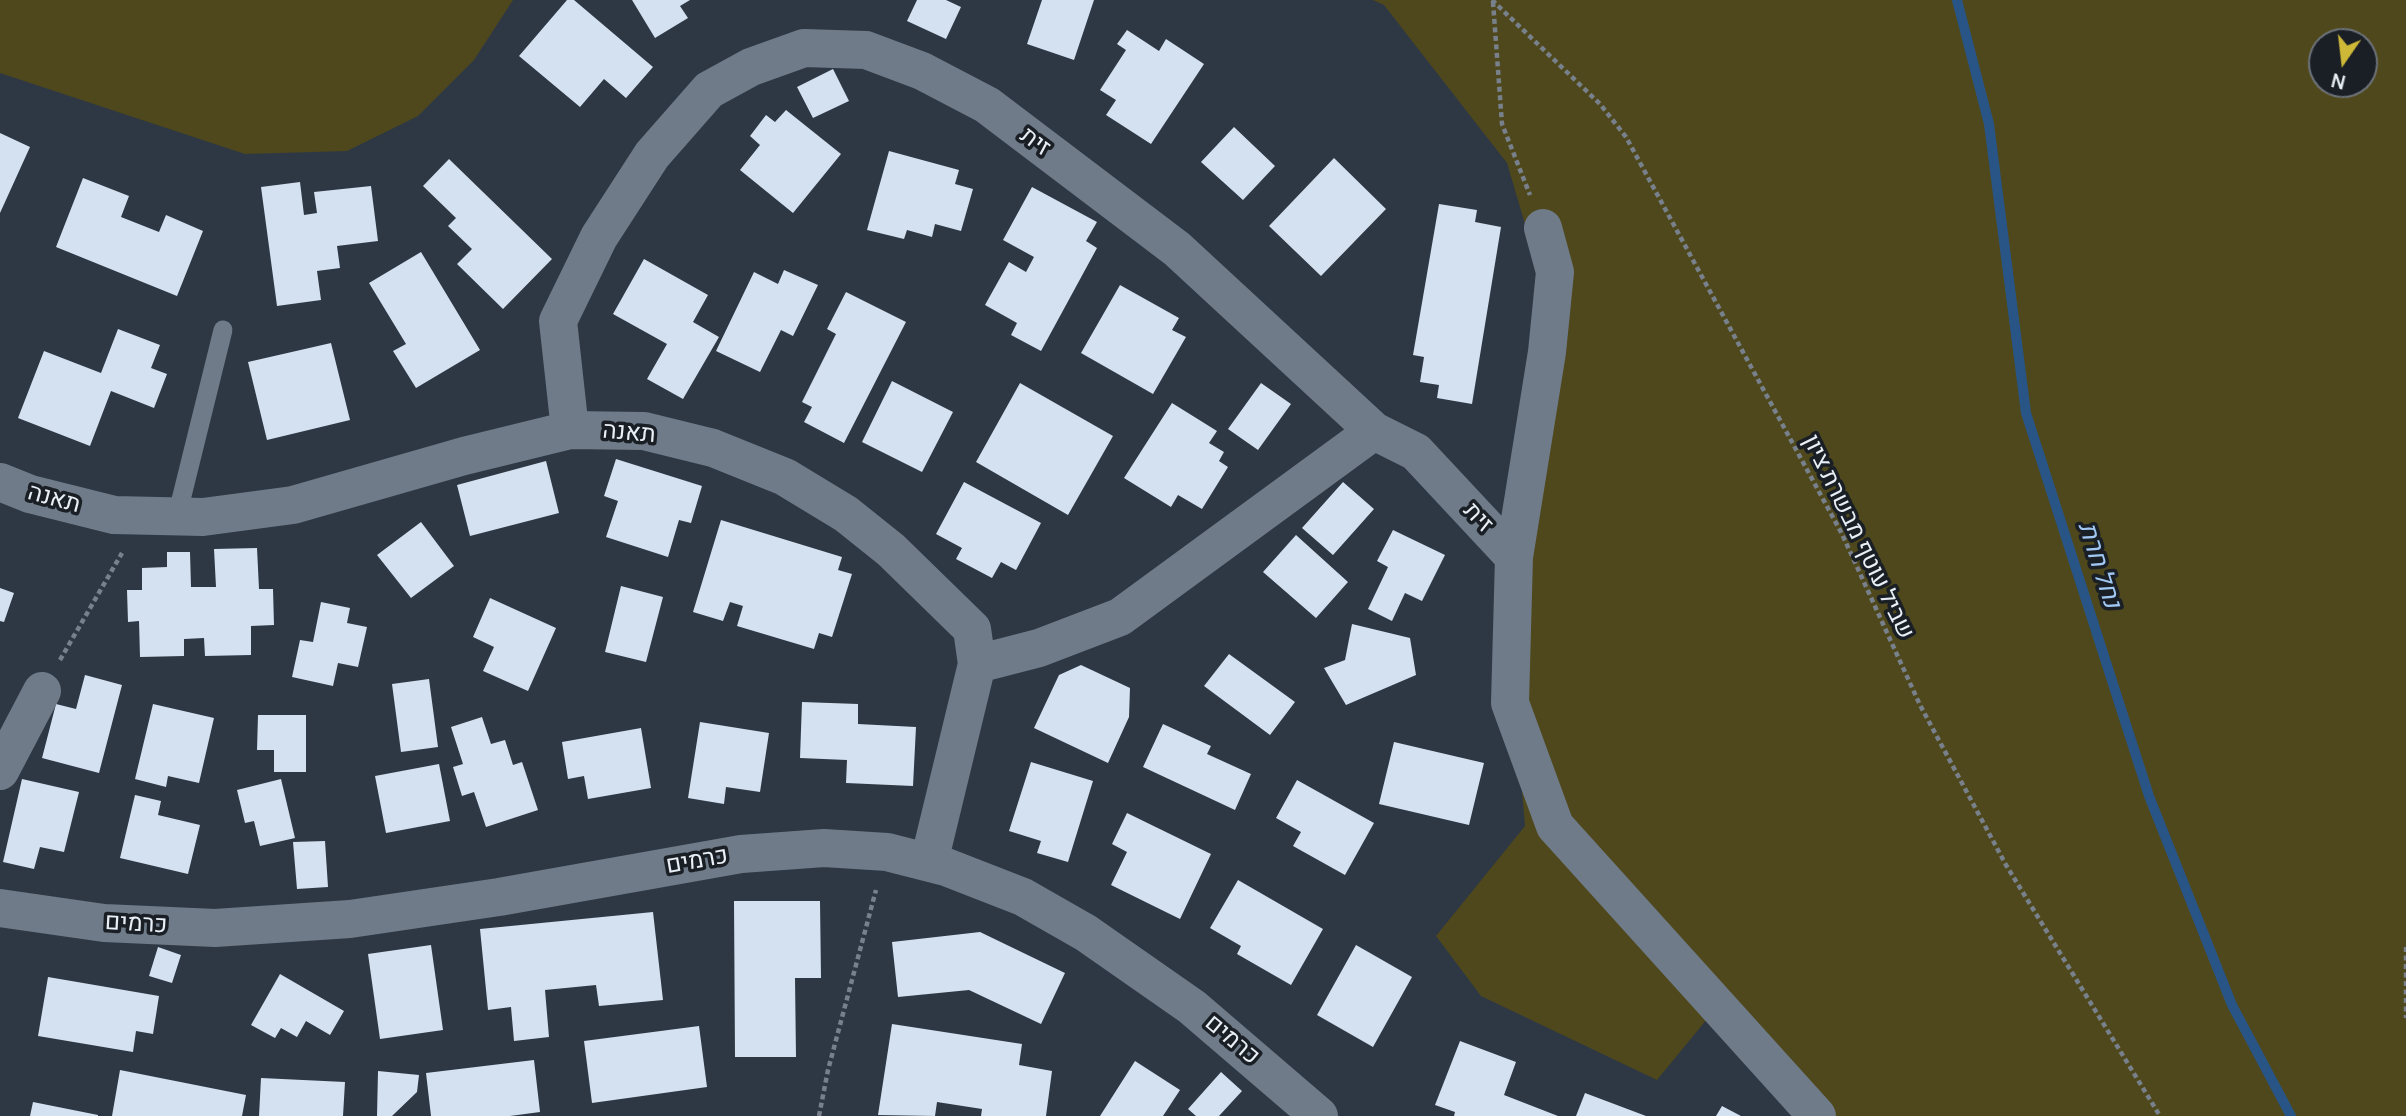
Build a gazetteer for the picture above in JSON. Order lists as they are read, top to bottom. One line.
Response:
{"streets":{"street":["זית","תאנה","כרמים"],"path":["שביל עוטף מבשרת ציון"]},"crossings":[["זית","תאנה"],["תאנה","כרמים"]],"water":["נחל חרת"],"north":"bottom"}
